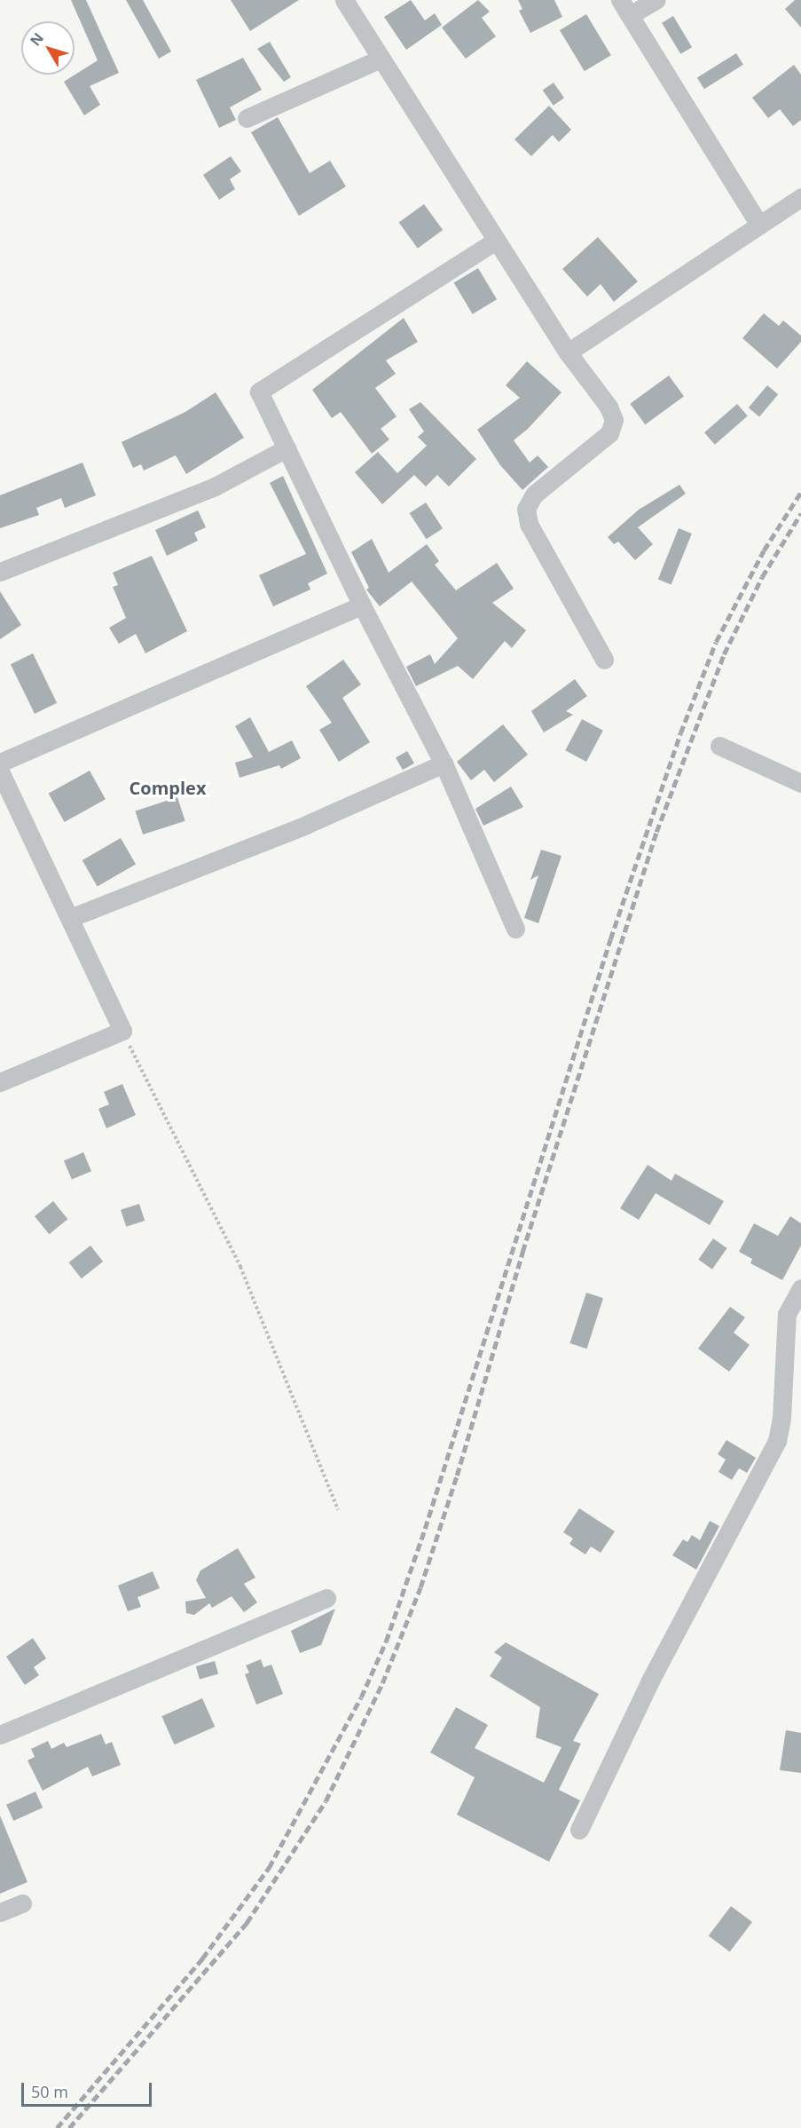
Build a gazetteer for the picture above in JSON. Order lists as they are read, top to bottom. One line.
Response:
{"districts":["Complex"],"scale_bar":"50 m","north":"top left"}
